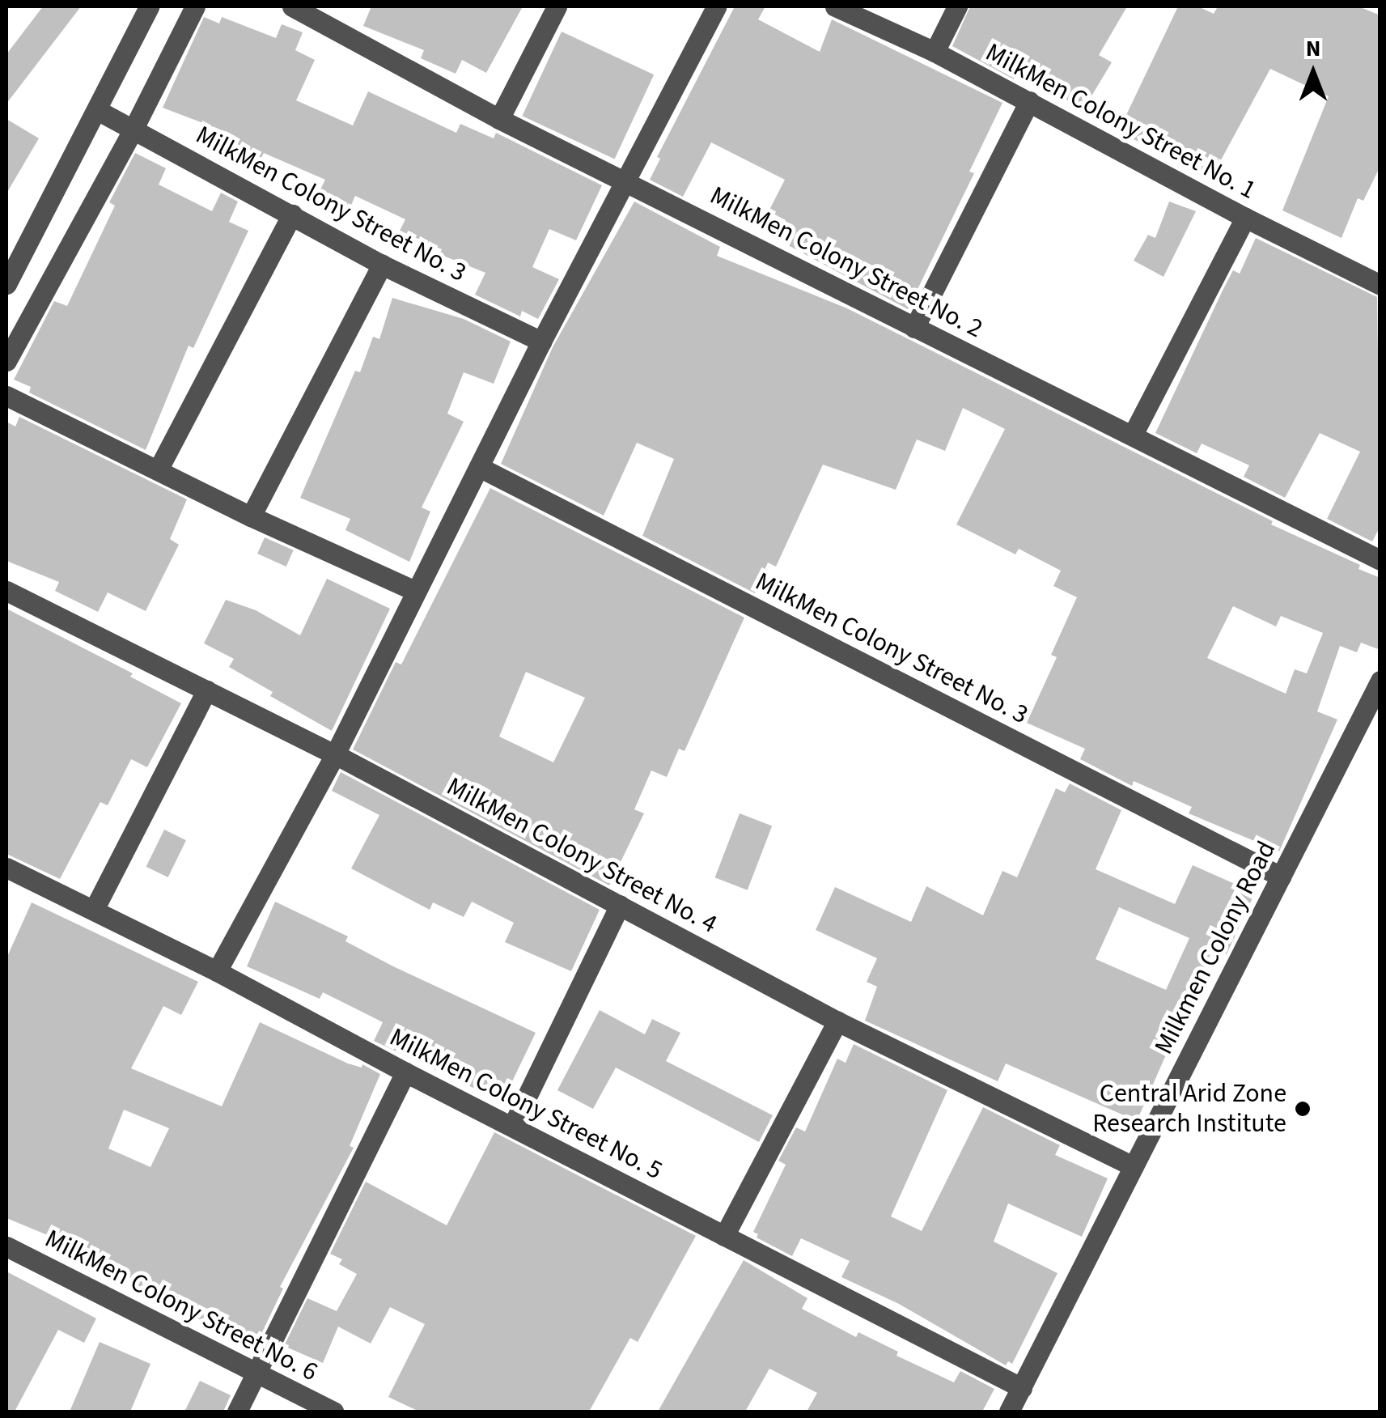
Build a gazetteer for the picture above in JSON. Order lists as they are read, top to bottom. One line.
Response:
{"streets":{"street":["MilkMen Colony Street No. 1","MilkMen Colony Street No. 3","MilkMen Colony Street No. 2","MilkMen Colony Street No. 4","Milkmen Colony Road","MilkMen Colony Street No. 5","MilkMen Colony Street No. 6"]},"crossings":[["MilkMen Colony Street No. 3","Milkmen Colony Road"],["MilkMen Colony Street No. 4","Milkmen Colony Road"],["Milkmen Colony Road","MilkMen Colony Street No. 5"]],"places":["Central Arid Zone Research Institute"],"north":"top"}
